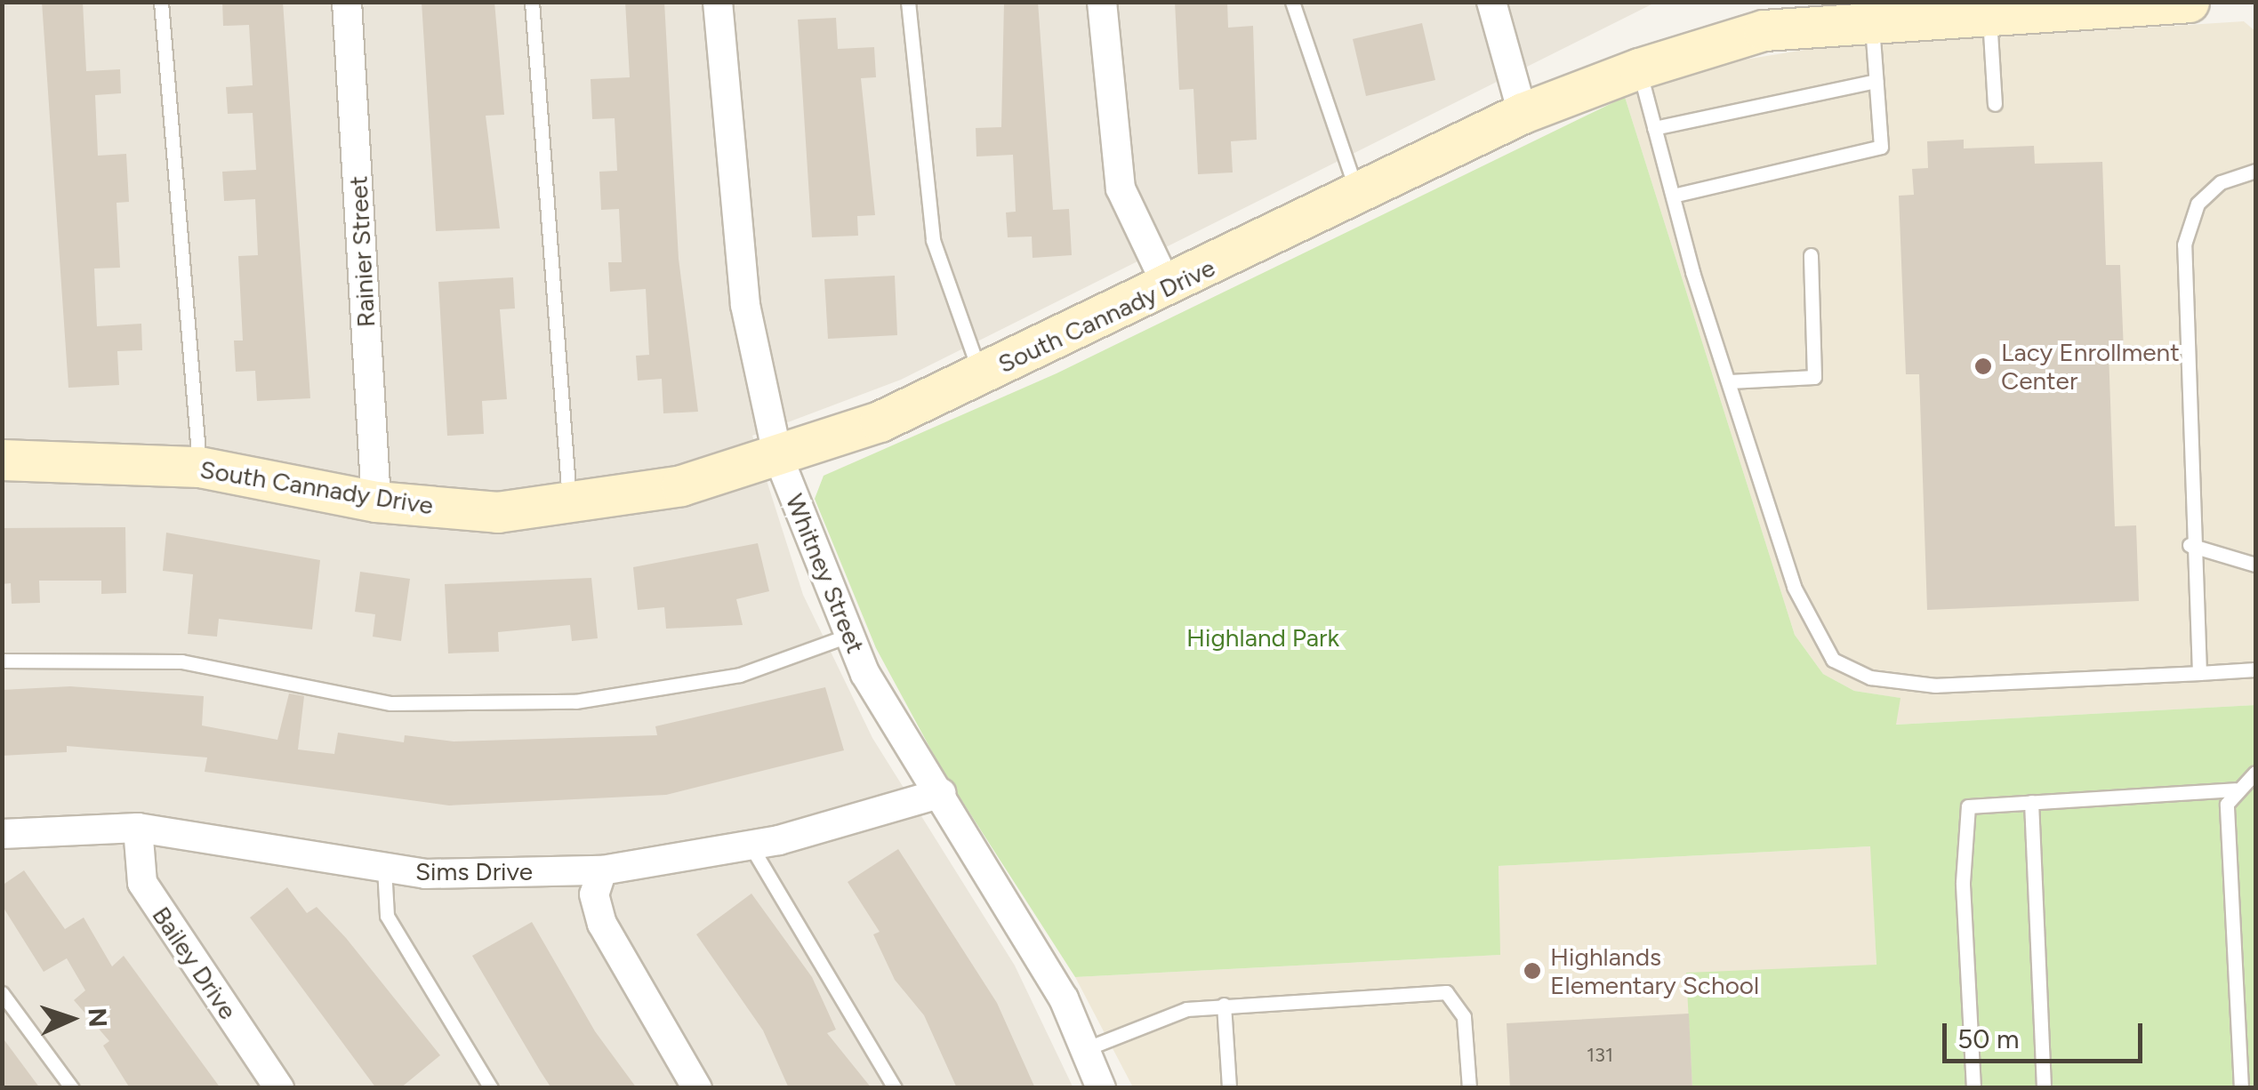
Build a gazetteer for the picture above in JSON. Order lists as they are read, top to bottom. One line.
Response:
{"streets":{"street":["Rainier Street","South Cannady Drive","Whitney Street","Sims Drive","Bailey Drive"]},"crossings":[["Rainier Street","South Cannady Drive"],["South Cannady Drive","Whitney Street"],["Whitney Street","Sims Drive"],["Sims Drive","Bailey Drive"]],"parks":["Highland Park"],"places":["Lacy Enrollment Center","Highlands Elementary School"],"house_numbers":["131"],"scale_bar":"50 m","north":"right"}
